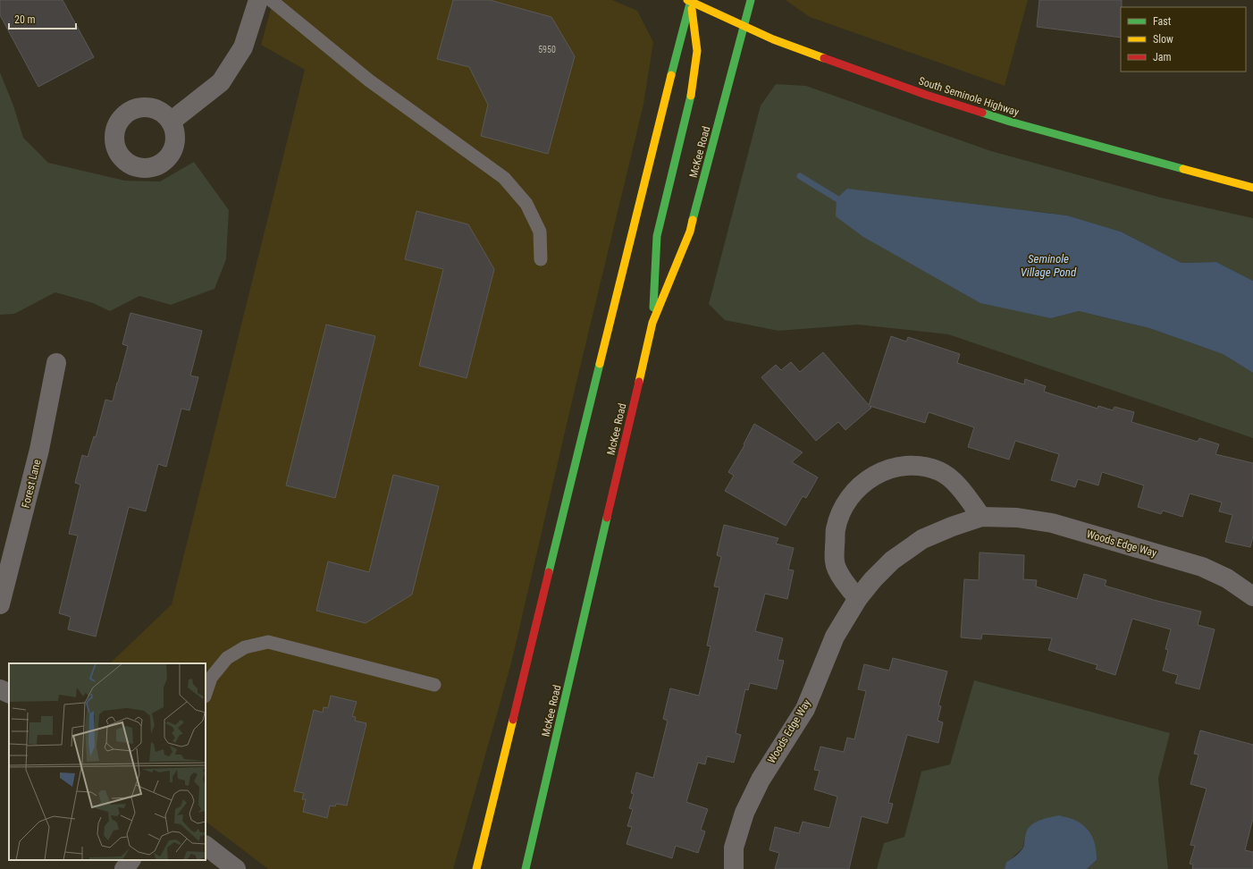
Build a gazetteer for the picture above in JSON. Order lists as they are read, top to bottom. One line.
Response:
{"streets":{"main road":["South Seminole Highway","McKee Road"],"street":["Forest Lane","Woods Edge Way"]},"crossings":[["South Seminole Highway","McKee Road"]],"water":["Seminole Village Pond"],"house_numbers":["5950"],"legend":["Fast","Slow","Jam"],"scale_bar":"20 m"}
